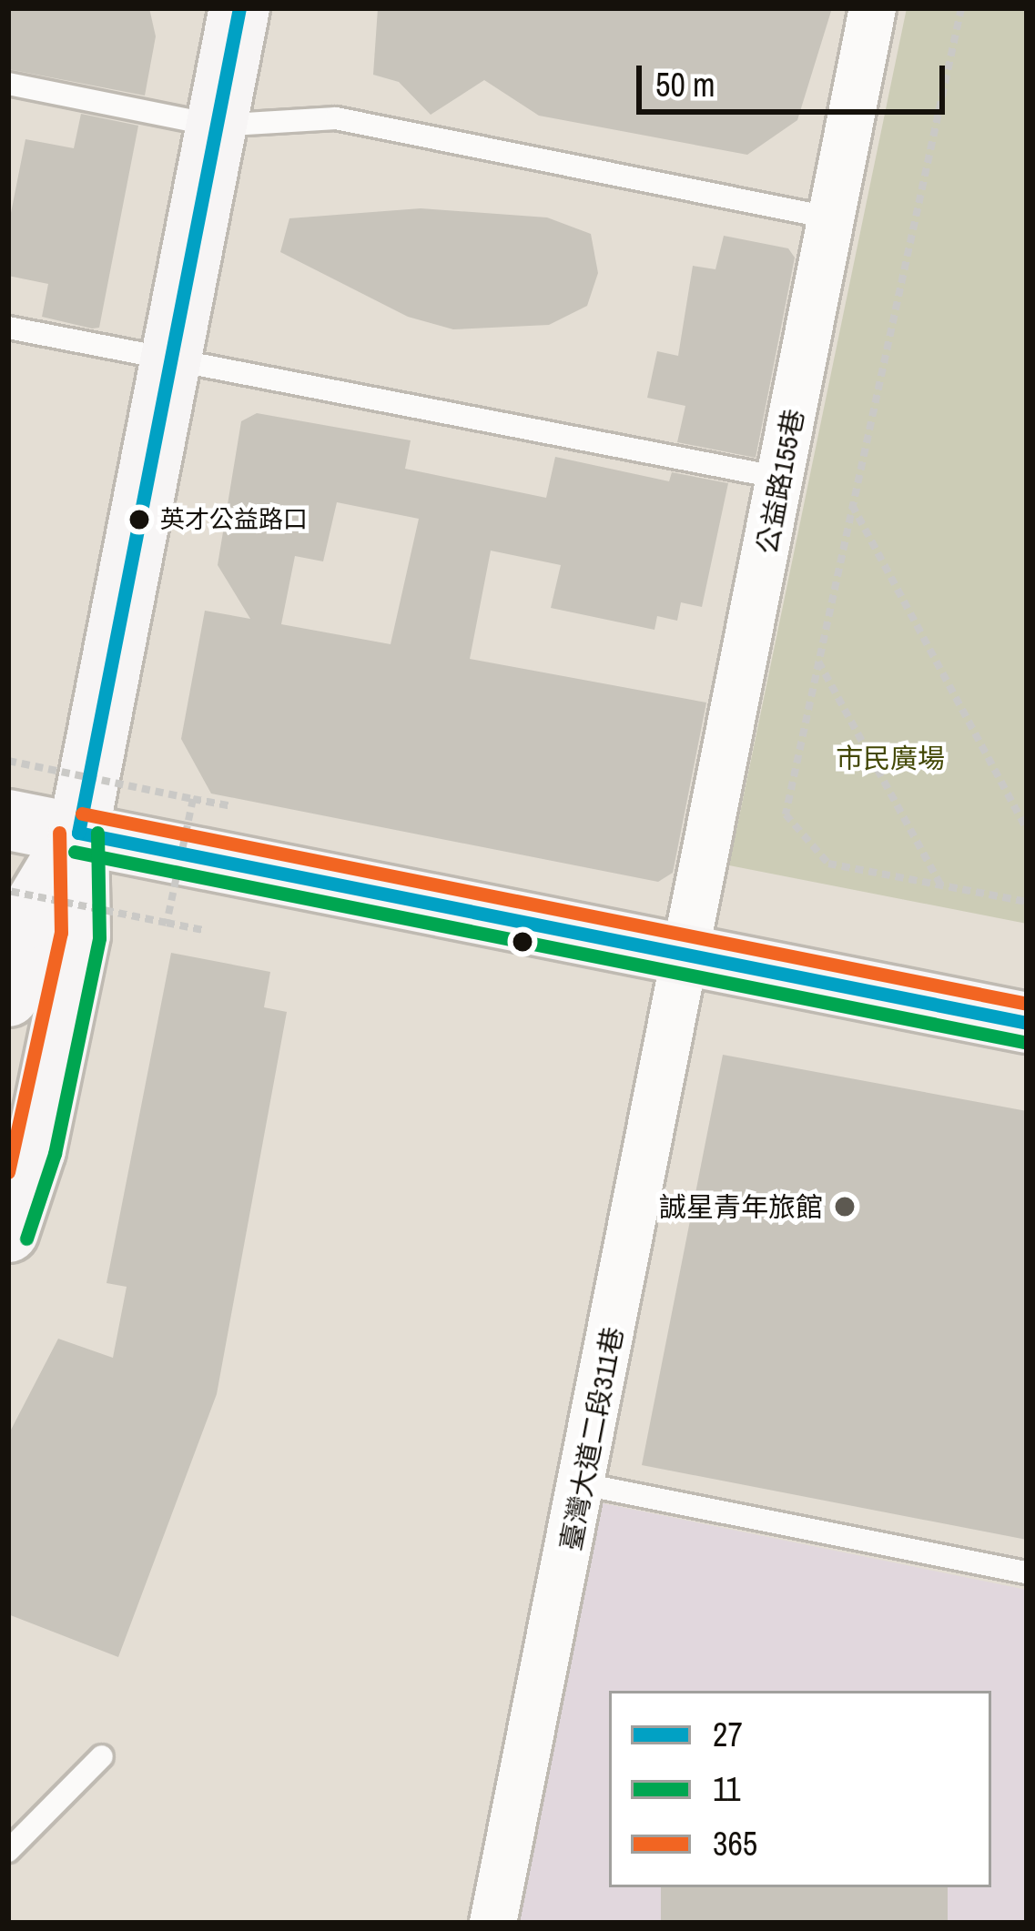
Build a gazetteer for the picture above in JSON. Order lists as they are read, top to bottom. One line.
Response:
{"streets":{"street":["公益路155巷","臺灣大道二段311巷"]},"crossings":[["公益路155巷","臺灣大道二段311巷"]],"parks":["市民廣場"],"places":["英才公益路口","誠星青年旅館"],"lines":["transit line 27","transit line 365","transit line 11"],"legend":["27","11","365"],"scale_bar":"50 m"}
